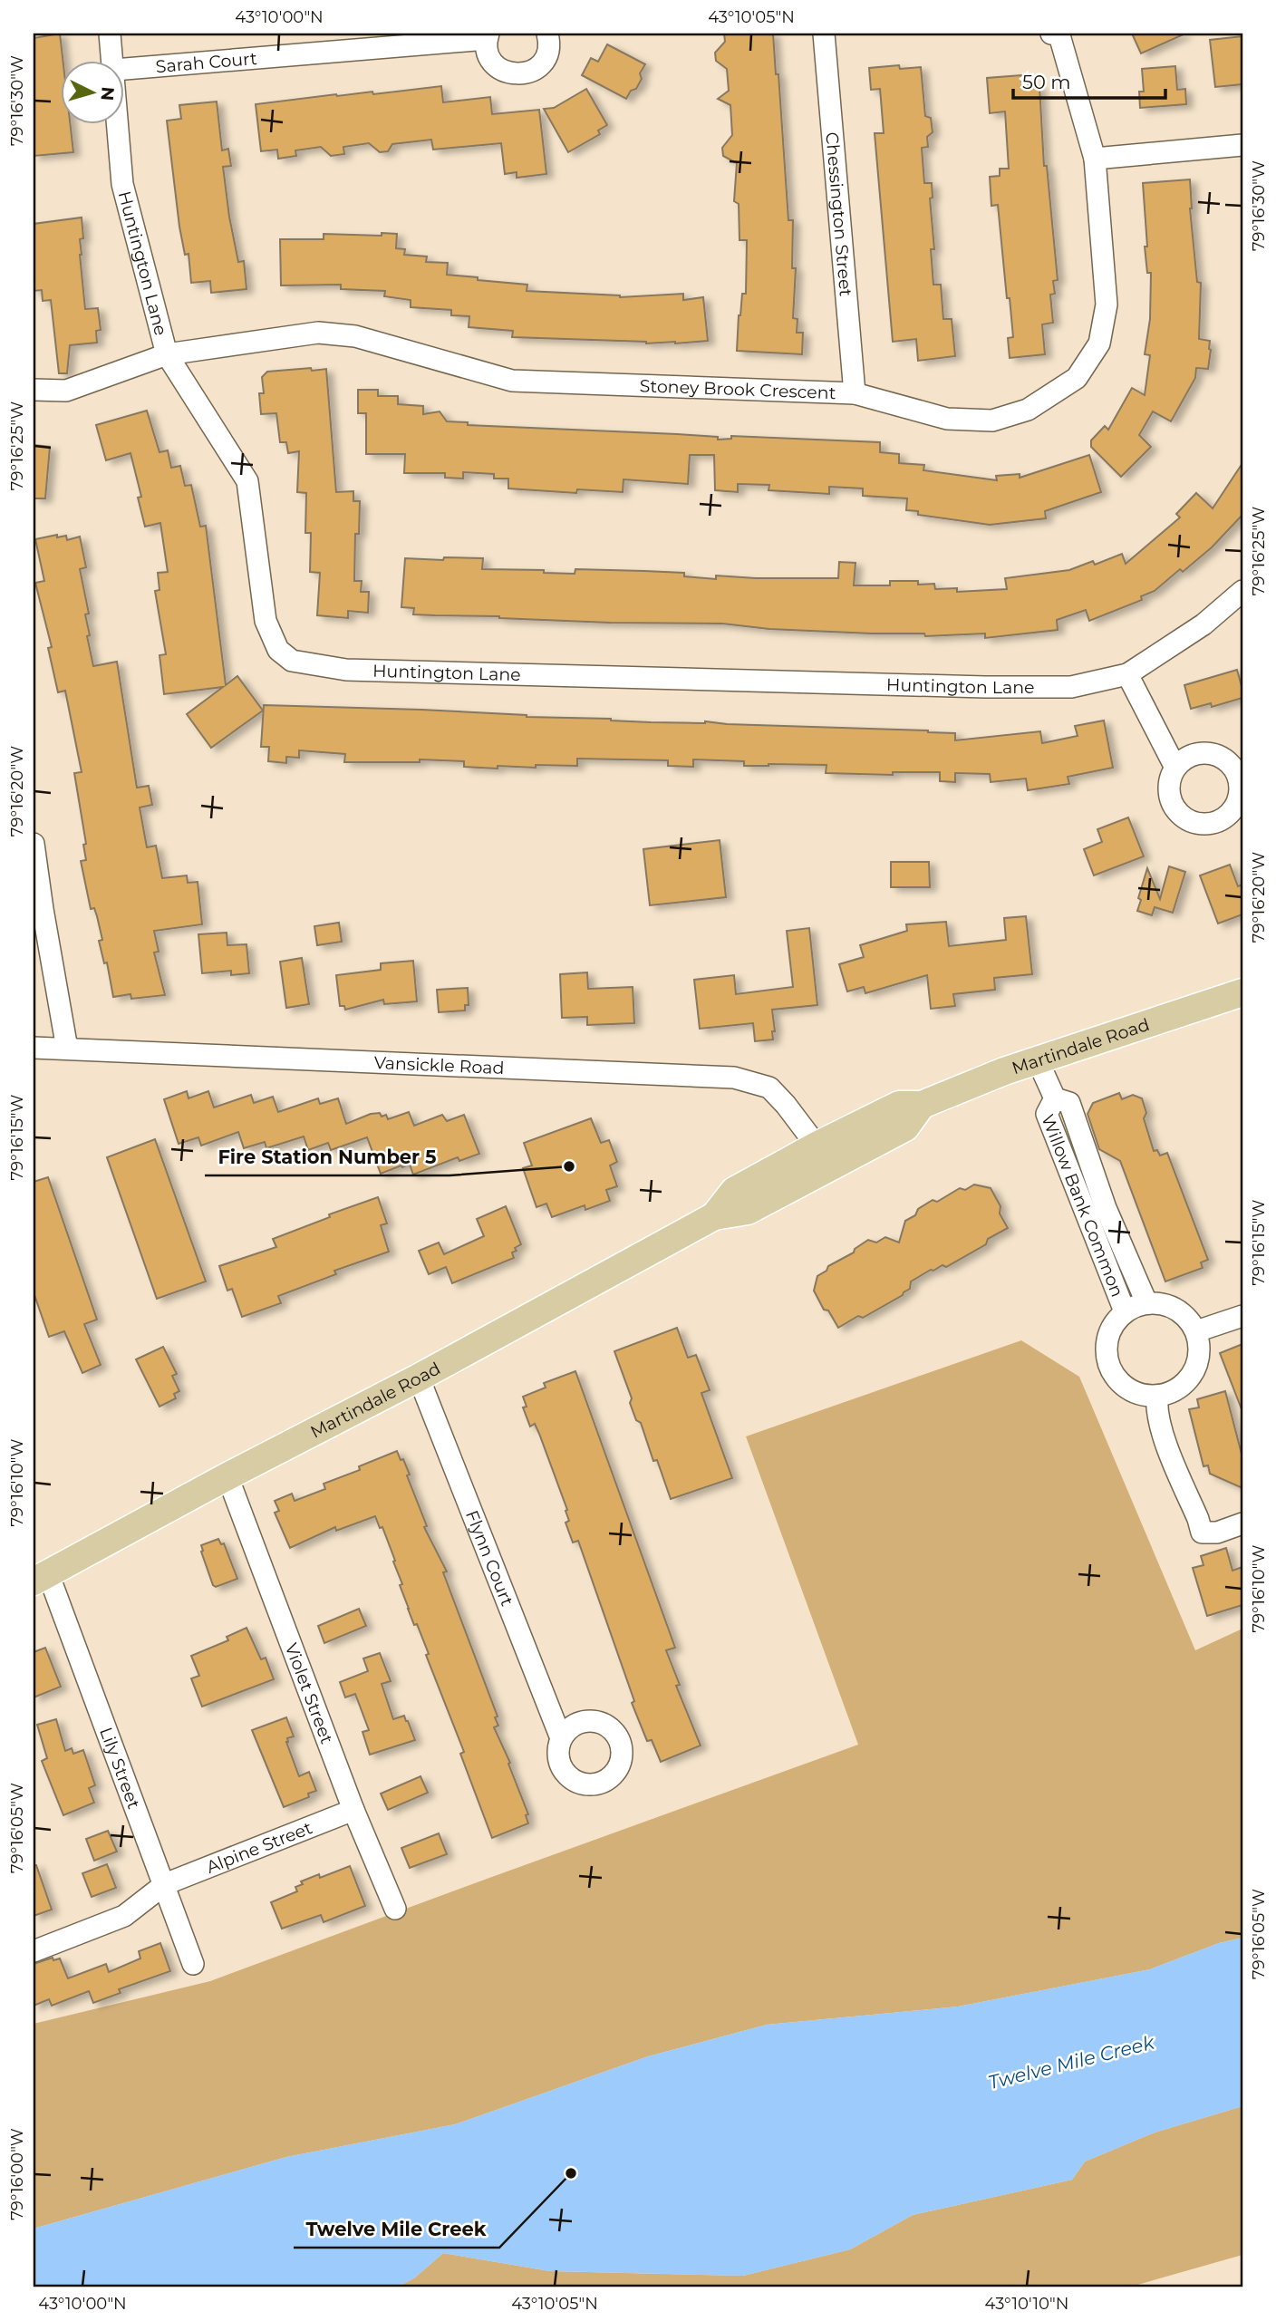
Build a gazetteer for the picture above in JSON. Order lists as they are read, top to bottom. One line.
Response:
{"streets":{"main road":["Martindale Road"],"street":["Sarah Court","Chessington Street","Huntington Lane","Stoney Brook Crescent","Vansickle Road","Willow Bank Common","Flynn Court","Violet Street","Lily Street","Alpine Street"]},"crossings":[["Chessington Street","Stoney Brook Crescent"],["Huntington Lane","Stoney Brook Crescent"],["Martindale Road","Vansickle Road"],["Martindale Road","Willow Bank Common"],["Martindale Road","Flynn Court"],["Martindale Road","Violet Street"],["Martindale Road","Lily Street"],["Violet Street","Alpine Street"],["Lily Street","Alpine Street"]],"water":["Twelve Mile Creek"],"places":["Fire Station Number 5","Twelve Mile Creek"],"scale_bar":"50 m","north":"right","coordinates":["43°10'00\"N","43°10'05\"N","79°16'30\"W","79°16'25\"W","79°16'20\"W","79°16'15\"W","79°16'10\"W","79°16'05\"W","79°16'00\"W","43°10'10\"N"]}
